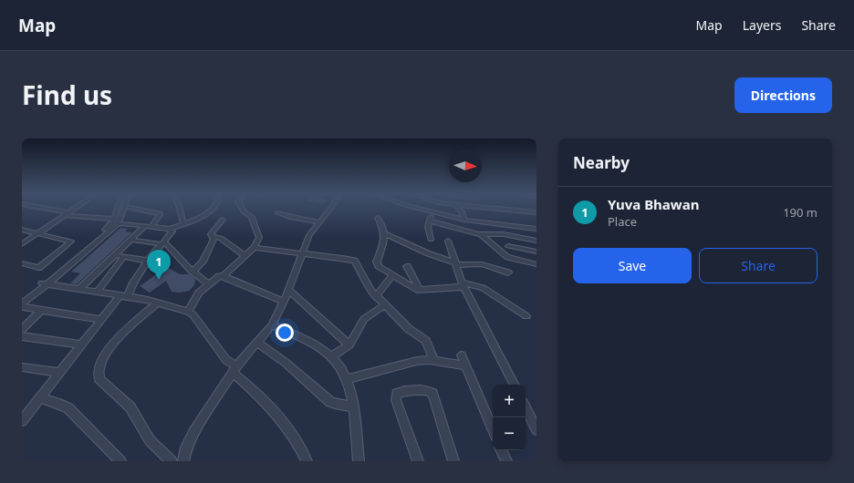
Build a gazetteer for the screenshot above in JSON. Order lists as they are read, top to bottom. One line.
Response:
{"north":"right","page":{"header":"Map","nav":["Map","Layers","Share"],"title":"Find us","buttons":["Directions",["Save","Share"]],"heading":"Nearby","list":[{"mark":"1","name":"Yuva Bhawan","note":"Place","value":"190 m"}],"pins":"1","map_buttons":["+","−"]}}
